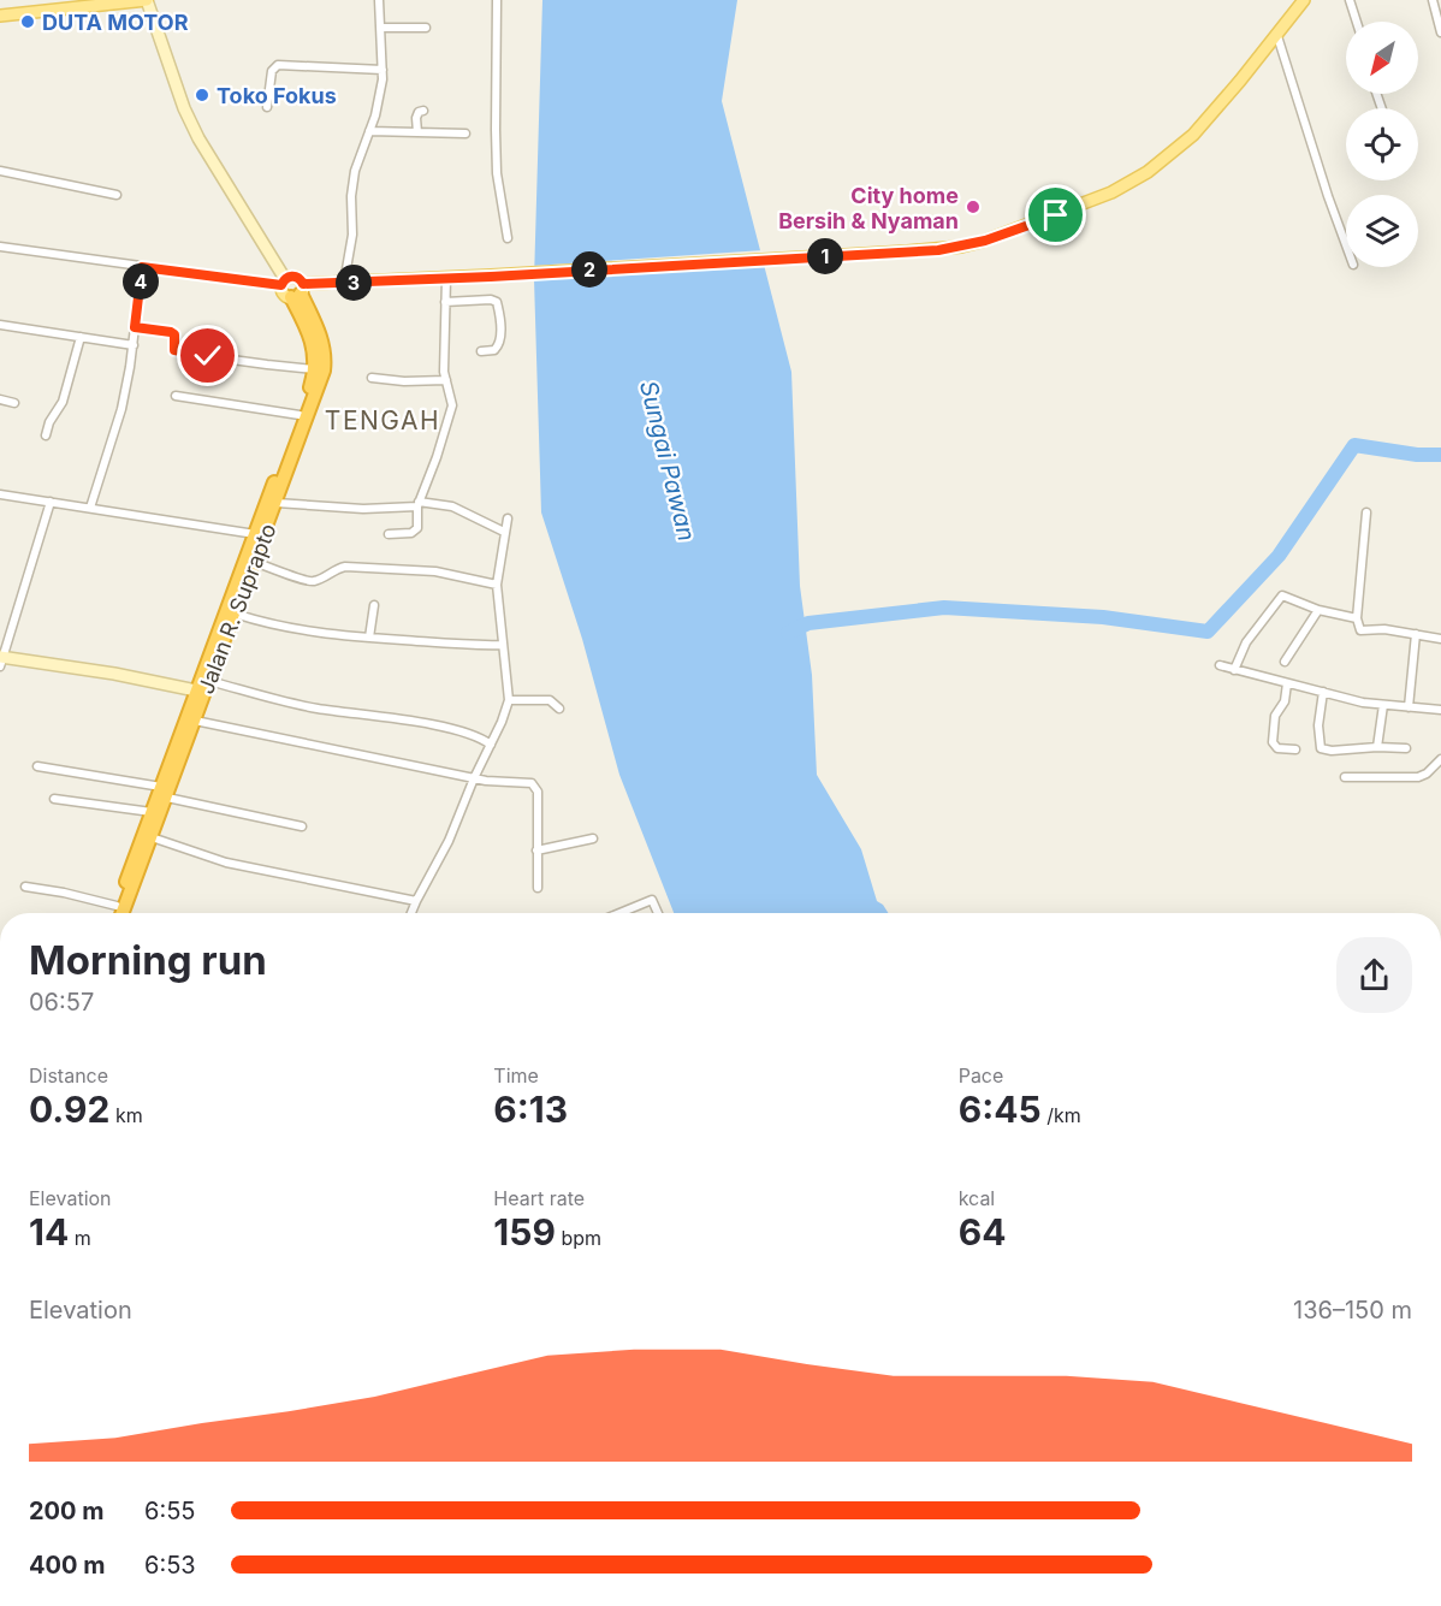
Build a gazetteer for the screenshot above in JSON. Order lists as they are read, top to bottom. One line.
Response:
{"streets":{"highway":["Jalan R. Suprapto"]},"districts":["TENGAH"],"water":["Sungai Pawan"],"places":["DUTA MOTOR","Toko Fokus","City home Bersih & Nyaman"],"north":"bottom left","page":{"pins":["1","2","4","3"],"heading":["Morning run","06:57"],"stats":[["Distance","0.92 km"],["Time","6:13"],["Pace","6:45 /km"],["Elevation","14 m"],["Heart rate","159 bpm"],["kcal","64"]],"chart":["Elevation","136–150 m"],"list":[{"name":"200 m","note":"6:55"},{"name":"400 m","note":"6:53"}]}}
